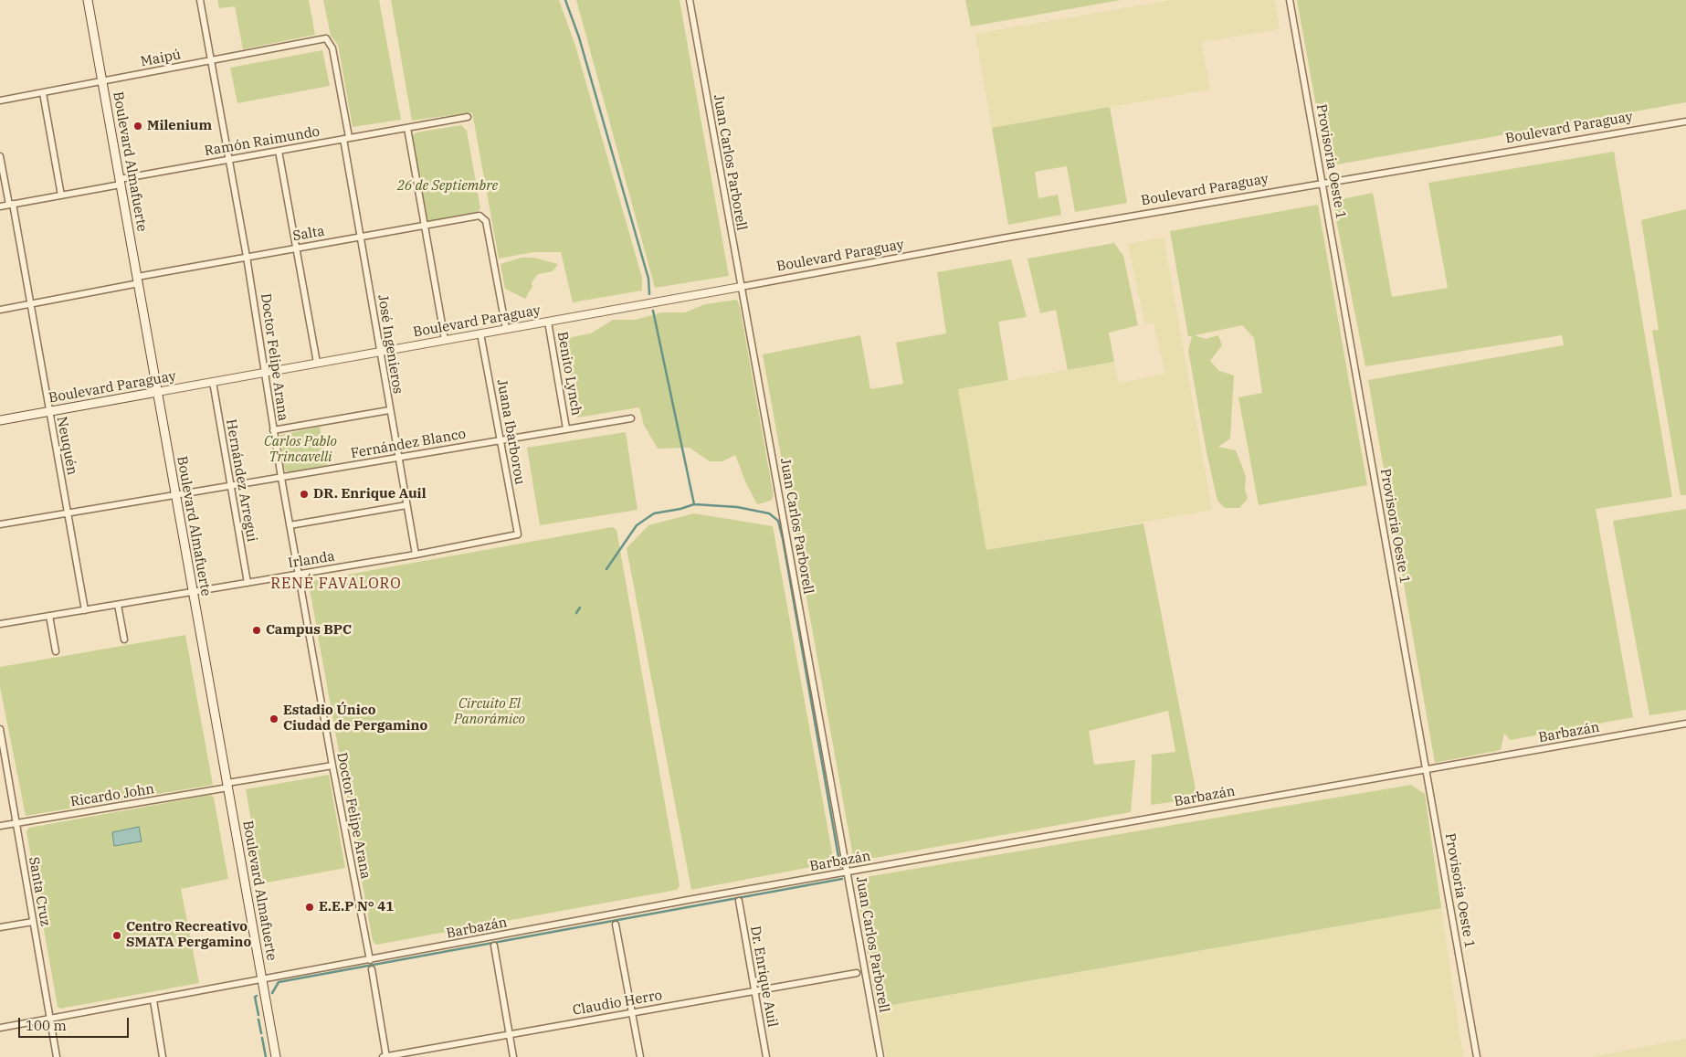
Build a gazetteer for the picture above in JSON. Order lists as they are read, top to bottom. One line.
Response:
{"streets":{"main road":["Boulevard Paraguay","Boulevard Almafuerte"],"street":["Maipú","Ramón Raimundo","Provisoria Oeste 1","Juan Carlos Parborell","Salta","José Ingenieros","Doctor Felipe Arana","Benito Lynch","Juana Ibarborou","Fernández Blanco","Neuquén","Hernández Arregui","Irlanda","Barbazán","Ricardo John","Santa Cruz","Dr. Enrique Auil","Claudio Herro"]},"crossings":[["Maipú","Boulevard Almafuerte"],["Maipú","José Ingenieros"],["Maipú","Doctor Felipe Arana"],["Boulevard Paraguay","Boulevard Almafuerte"],["Boulevard Paraguay","Provisoria Oeste 1"],["Boulevard Paraguay","Juan Carlos Parborell"],["Boulevard Paraguay","Salta"],["Boulevard Paraguay","José Ingenieros"],["Boulevard Paraguay","Doctor Felipe Arana"],["Boulevard Paraguay","Benito Lynch"],["Boulevard Paraguay","Juana Ibarborou"],["Boulevard Paraguay","Neuquén"],["Boulevard Paraguay","Hernández Arregui"],["Ramón Raimundo","Boulevard Almafuerte"],["Ramón Raimundo","José Ingenieros"],["Ramón Raimundo","Doctor Felipe Arana"],["Ramón Raimundo","Neuquén"],["Boulevard Almafuerte","Salta"],["Boulevard Almafuerte","Fernández Blanco"],["Boulevard Almafuerte","Irlanda"],["Boulevard Almafuerte","Barbazán"],["Boulevard Almafuerte","Ricardo John"],["Provisoria Oeste 1","Barbazán"],["Juan Carlos Parborell","Barbazán"],["Salta","José Ingenieros"],["Salta","Doctor Felipe Arana"],["Salta","Neuquén"],["José Ingenieros","Fernández Blanco"],["José Ingenieros","Irlanda"],["Doctor Felipe Arana","Fernández Blanco"],["Doctor Felipe Arana","Irlanda"],["Doctor Felipe Arana","Barbazán"],["Doctor Felipe Arana","Ricardo John"],["Benito Lynch","Fernández Blanco"],["Juana Ibarborou","Fernández Blanco"],["Juana Ibarborou","Irlanda"],["Fernández Blanco","Neuquén"],["Fernández Blanco","Hernández Arregui"],["Neuquén","Irlanda"],["Hernández Arregui","Irlanda"],["Barbazán","Santa Cruz"],["Ricardo John","Santa Cruz"],["Dr. Enrique Auil","Claudio Herro"]],"districts":["RENÉ FAVALORO"],"parks":["26 de Septiembre","Carlos Pablo Trincavelli","Circuito El Panorámico"],"places":["Milenium","DR. Enrique Auil","Campus BPC","Estadio Único Ciudad de Pergamino","E.E.P N° 41","Centro Recreativo SMATA Pergamino"],"scale_bar":"100 m"}
